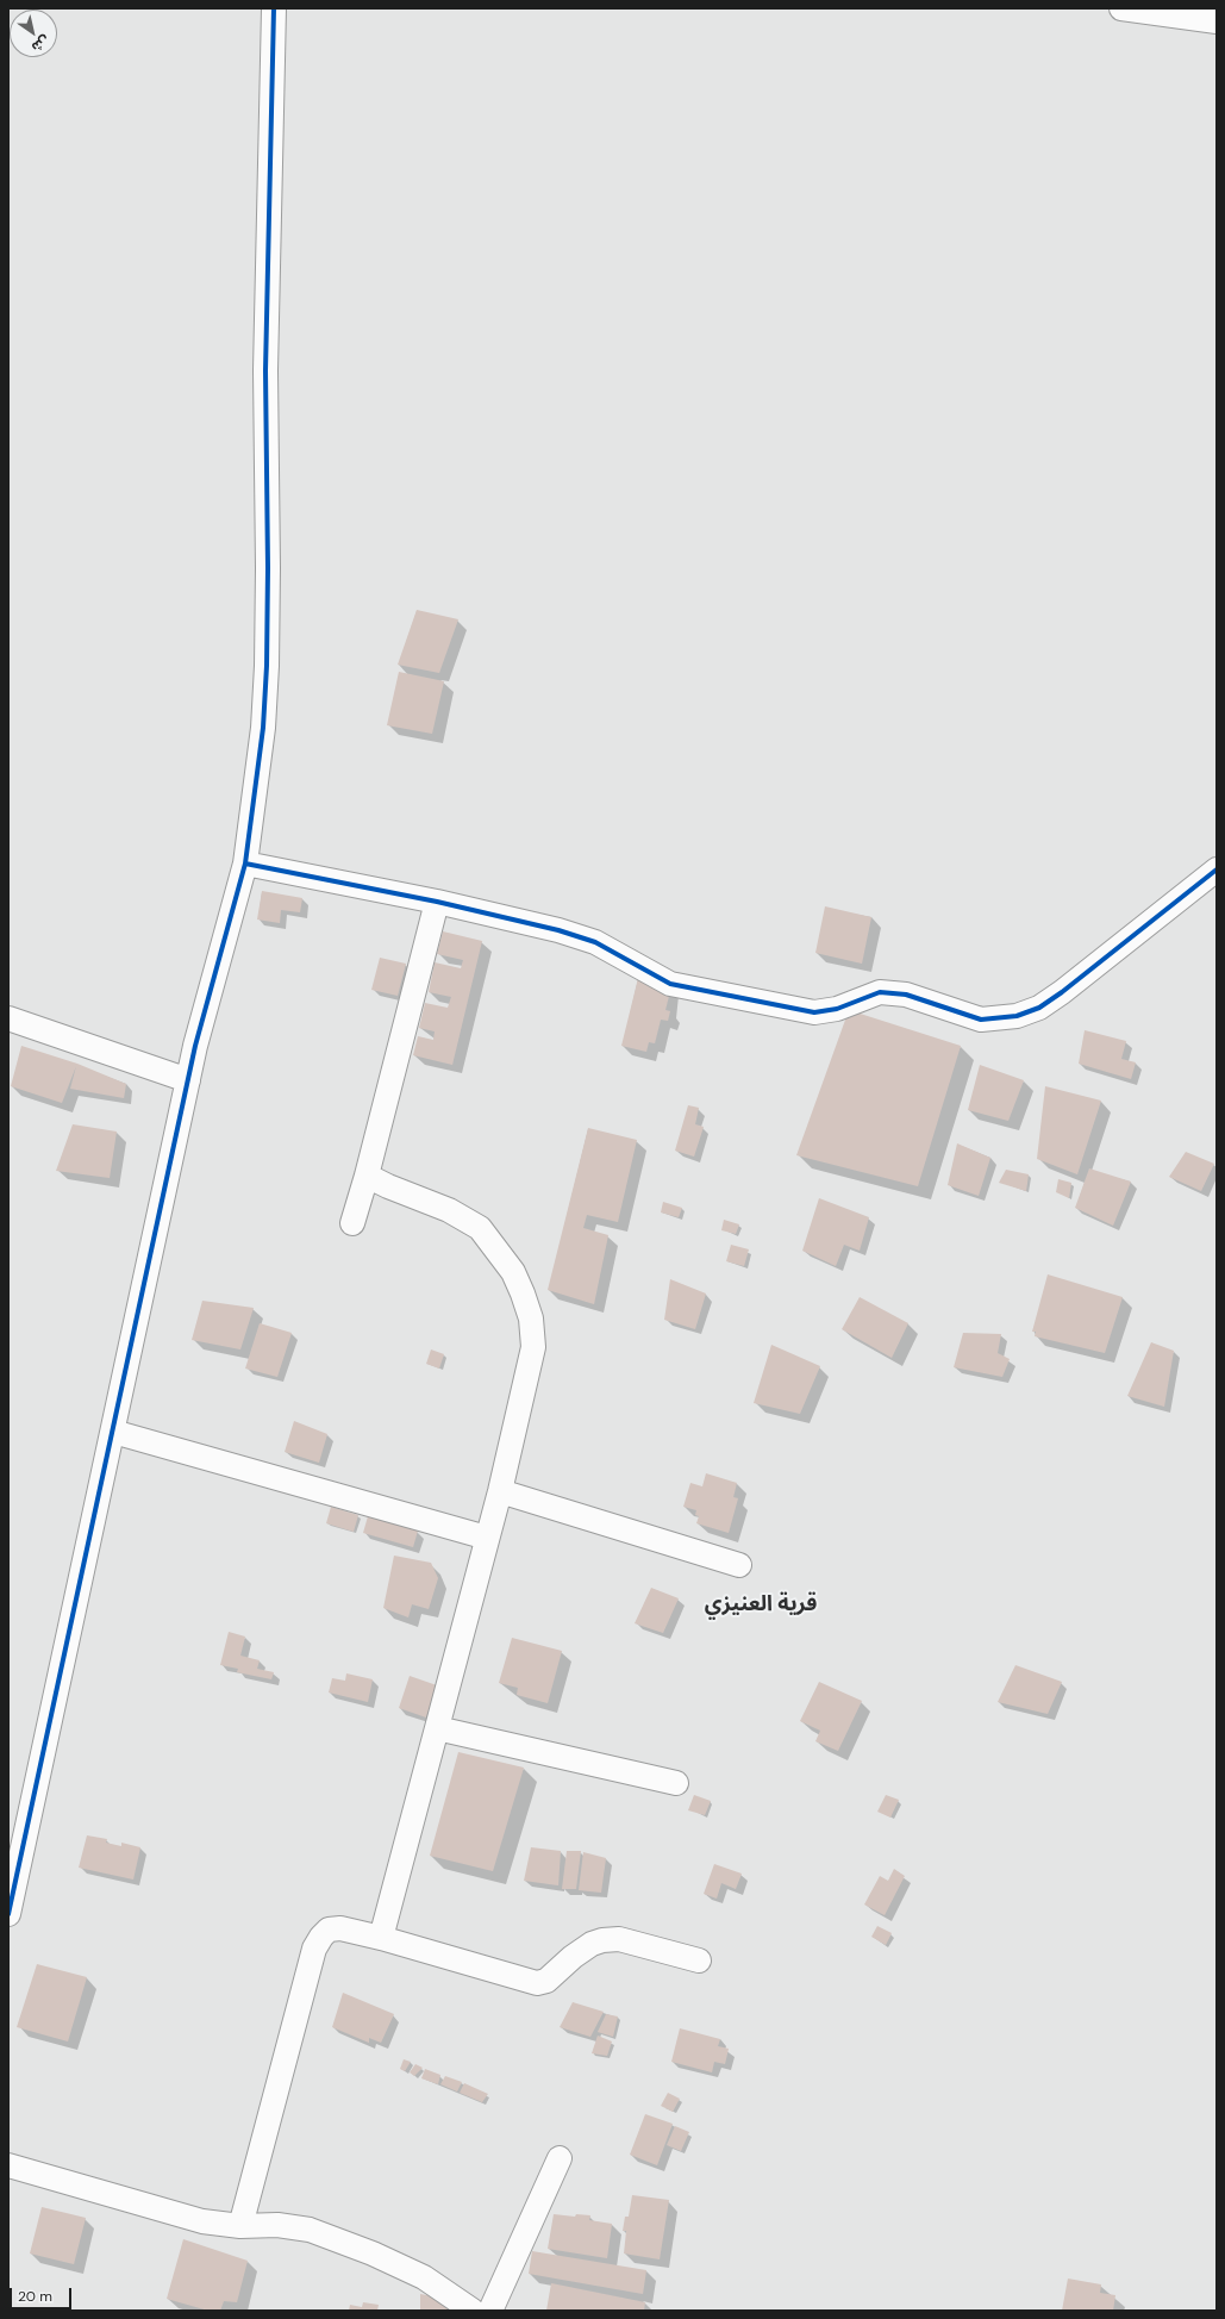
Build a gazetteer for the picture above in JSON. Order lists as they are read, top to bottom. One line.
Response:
{"districts":["قرية العنيزي"],"scale_bar":"20 m","north":"bottom right"}
